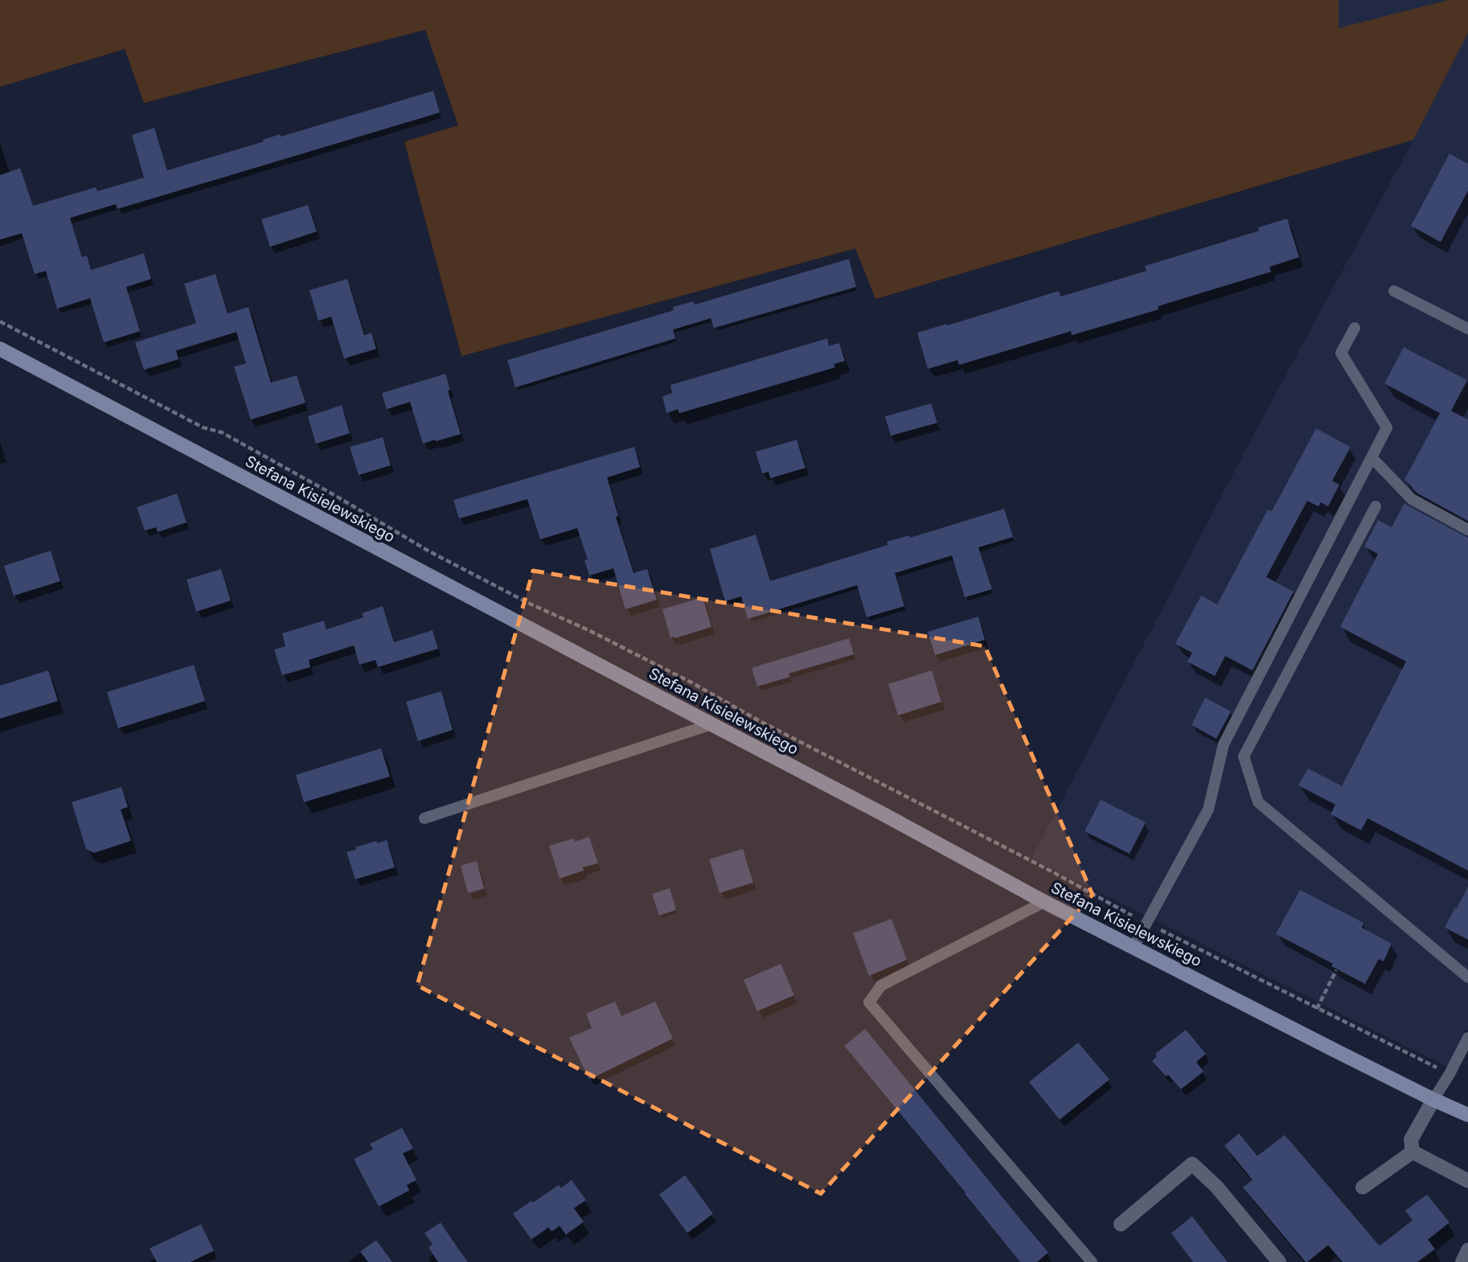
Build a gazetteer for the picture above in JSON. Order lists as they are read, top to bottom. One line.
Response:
{"streets":{"main road":["Stefana Kisielewskiego"]}}
